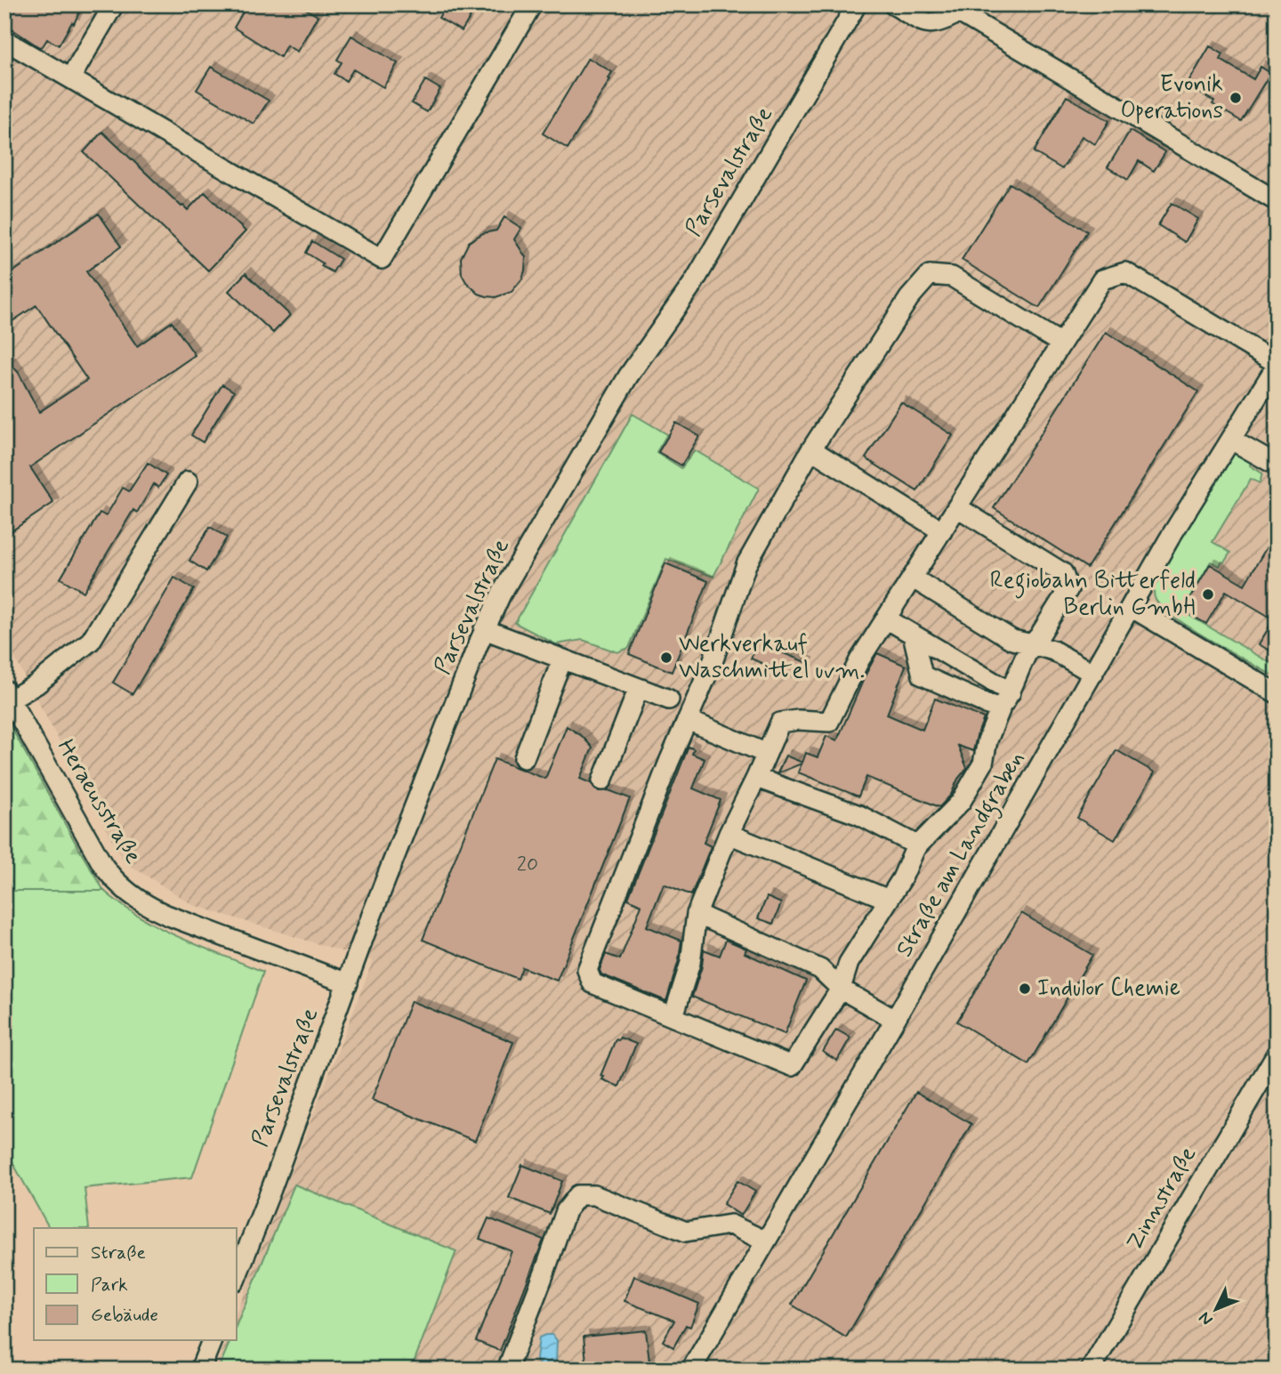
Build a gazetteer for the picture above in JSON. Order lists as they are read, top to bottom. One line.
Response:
{"streets":{"street":["Parsevalstraße","Heraeusstraße","Straße am Landgraben","Zinnstraße"]},"crossings":[["Parsevalstraße","Heraeusstraße"]],"places":["Evonik Operations","Regiobahn Bitterfeld Berlin GmbH","Werkverkauf Waschmittel uvm.","Indulor Chemie"],"house_numbers":["20"],"legend":["Straße","Park","Gebäude"],"north":"bottom left"}
